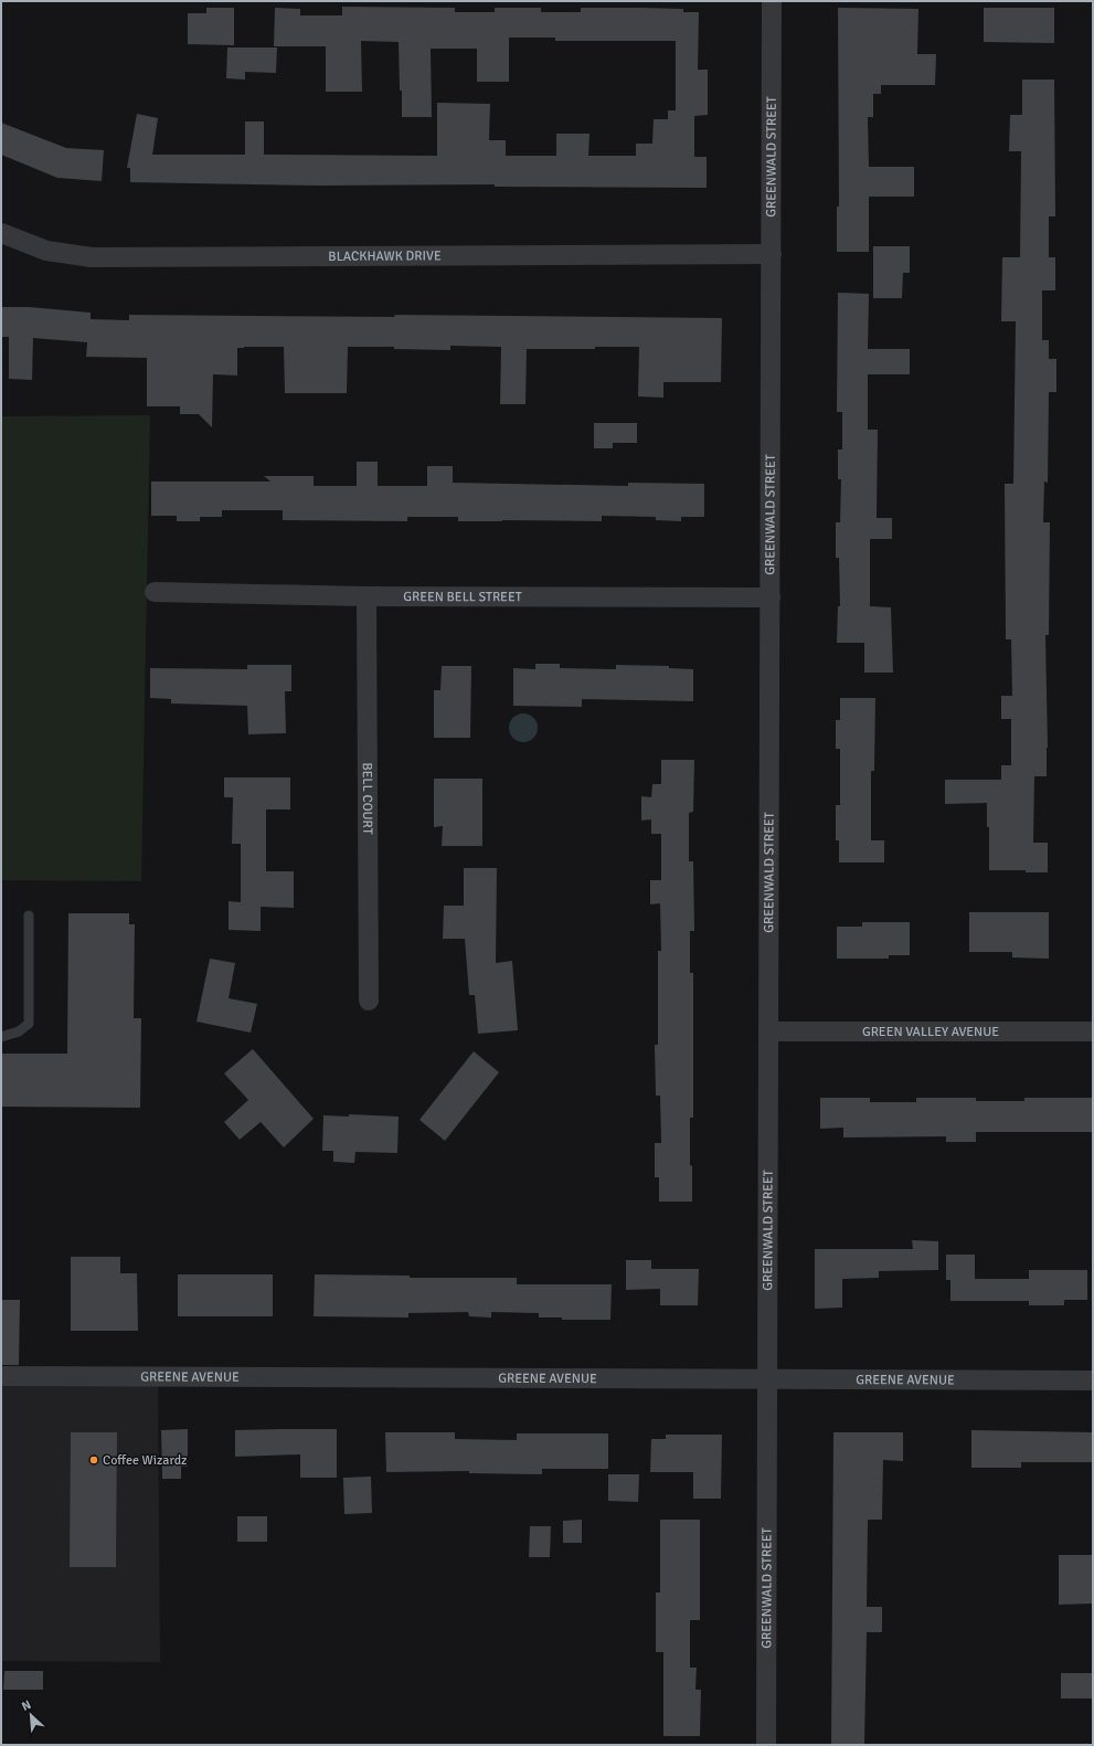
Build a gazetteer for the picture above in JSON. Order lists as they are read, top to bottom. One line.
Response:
{"streets":{"street":["GREENWALD STREET","BLACKHAWK DRIVE","GREEN BELL STREET","BELL COURT","GREEN VALLEY AVENUE","GREENE AVENUE"]},"crossings":[["GREENWALD STREET","BLACKHAWK DRIVE"],["GREENWALD STREET","GREEN BELL STREET"],["GREENWALD STREET","GREEN VALLEY AVENUE"],["GREENWALD STREET","GREENE AVENUE"],["GREEN BELL STREET","BELL COURT"]],"places":["Coffee Wizardz"],"north":"top left"}
